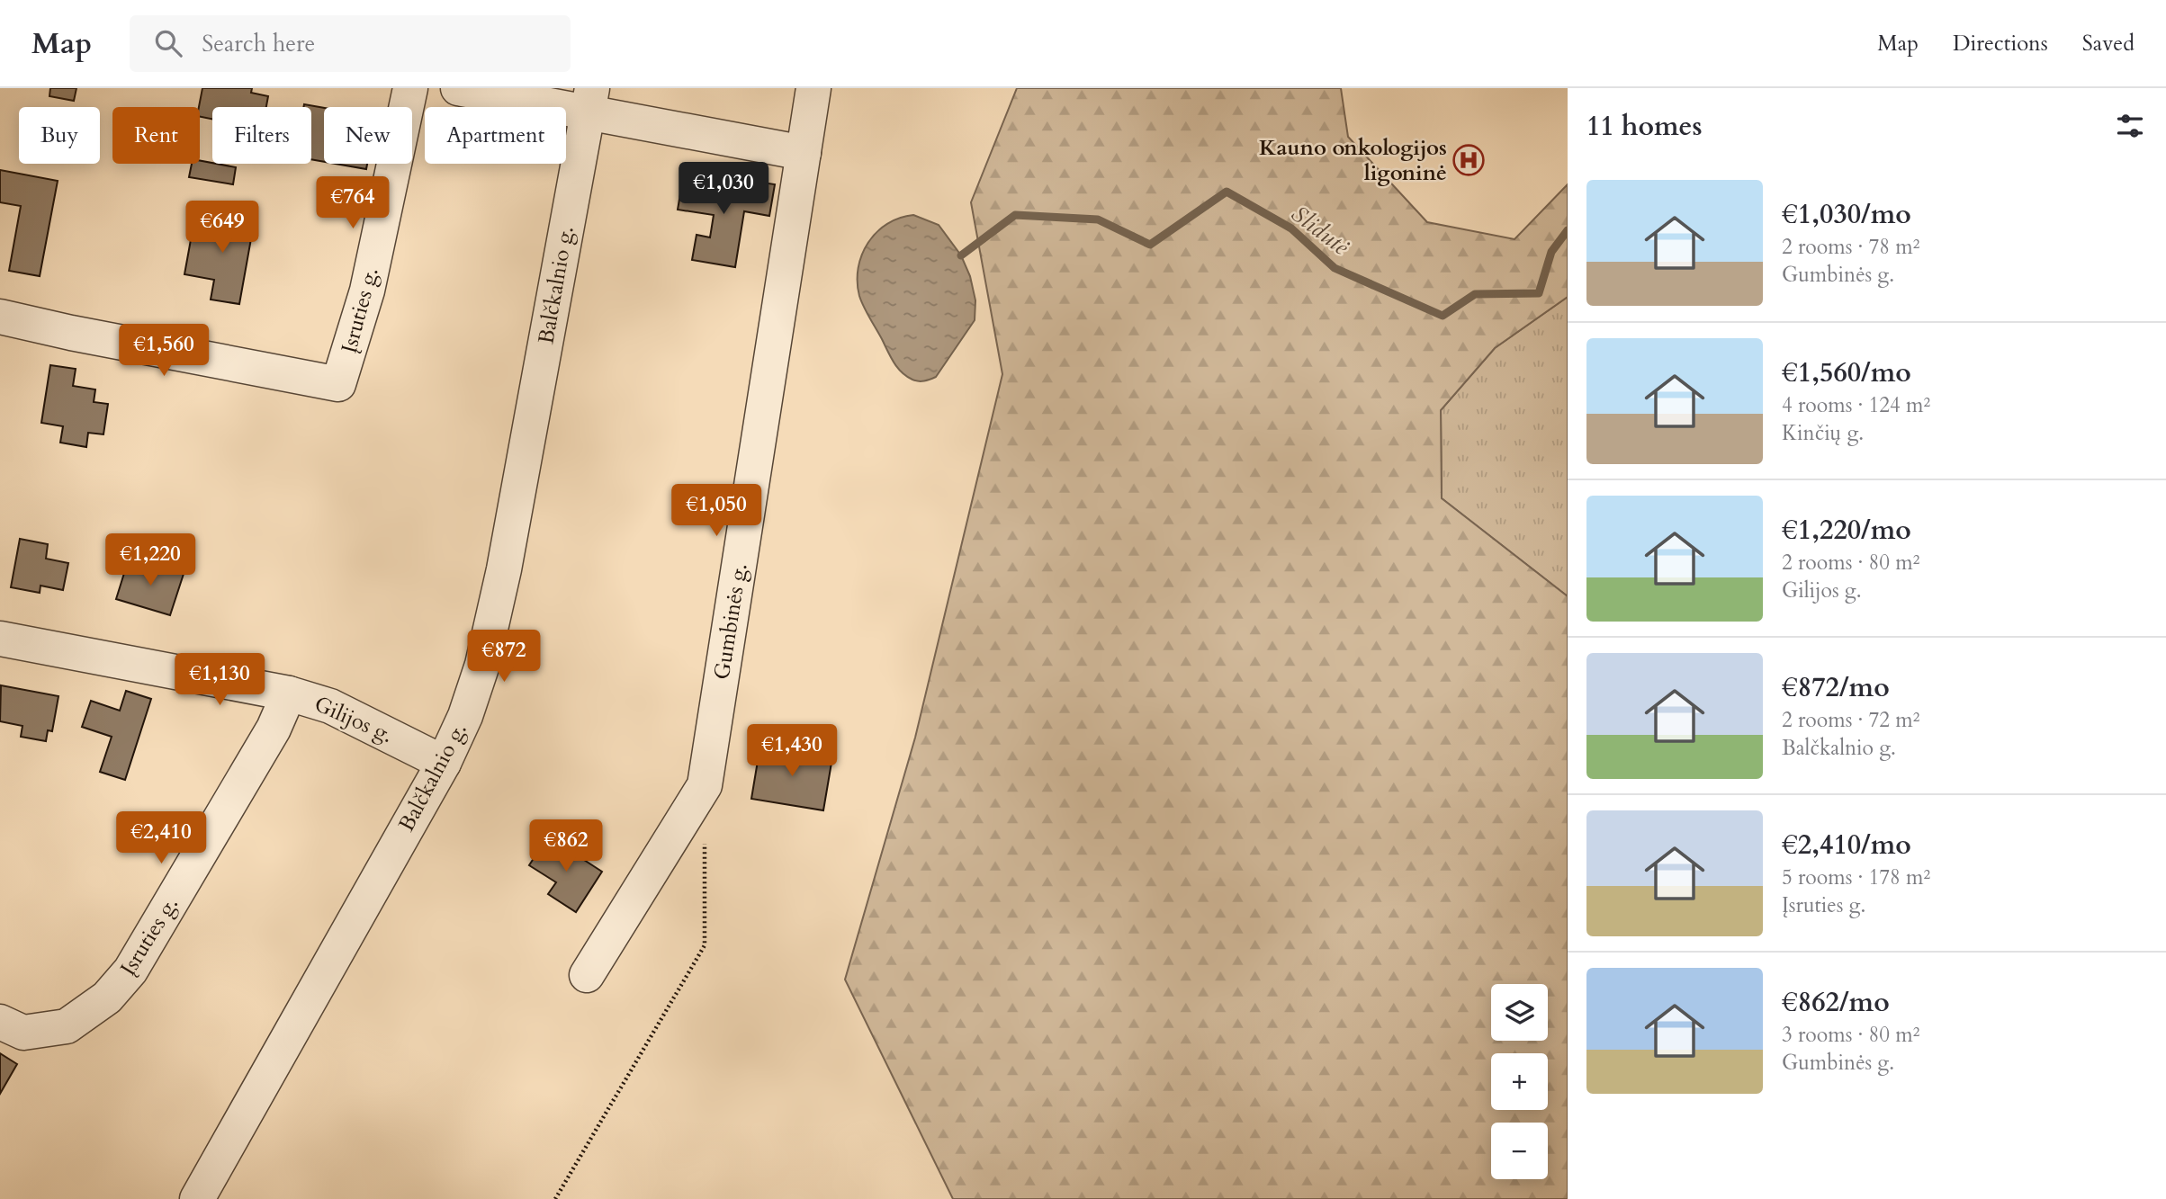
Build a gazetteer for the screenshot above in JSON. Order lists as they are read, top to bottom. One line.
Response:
{"streets":{"street":["Balčkalnio g.","Įsruties g.","Gumbinės g.","Gilijos g."]},"crossings":[["Balčkalnio g.","Gilijos g."],["Įsruties g.","Gilijos g."]],"water":["Slidutė"],"places":{"hospital":["Kauno onkologijos ligoninė"]},"page":{"header":"Map","search":"Search here","nav":["Map","Directions","Saved"],"heading":"11 homes","chip":["Buy","Rent","Filters","New","Apartment"],"price":["€1,030","€764","€649","€1,560","€1,050","€1,220","€872","€1,130","€1,430","€2,410","€862"],"list":[{"name":"€1,030/mo","note":"2 rooms · 78 m² · Gumbinės g."},{"name":"€1,560/mo","note":"4 rooms · 124 m² · Kinčių g."},{"name":"€1,220/mo","note":"2 rooms · 80 m² · Gilijos g."},{"name":"€872/mo","note":"2 rooms · 72 m² · Balčkalnio g."},{"name":"€2,410/mo","note":"5 rooms · 178 m² · Įsruties g."},{"name":"€862/mo","note":"3 rooms · 80 m² · Gumbinės g."}],"map_buttons":["+","−"]}}
